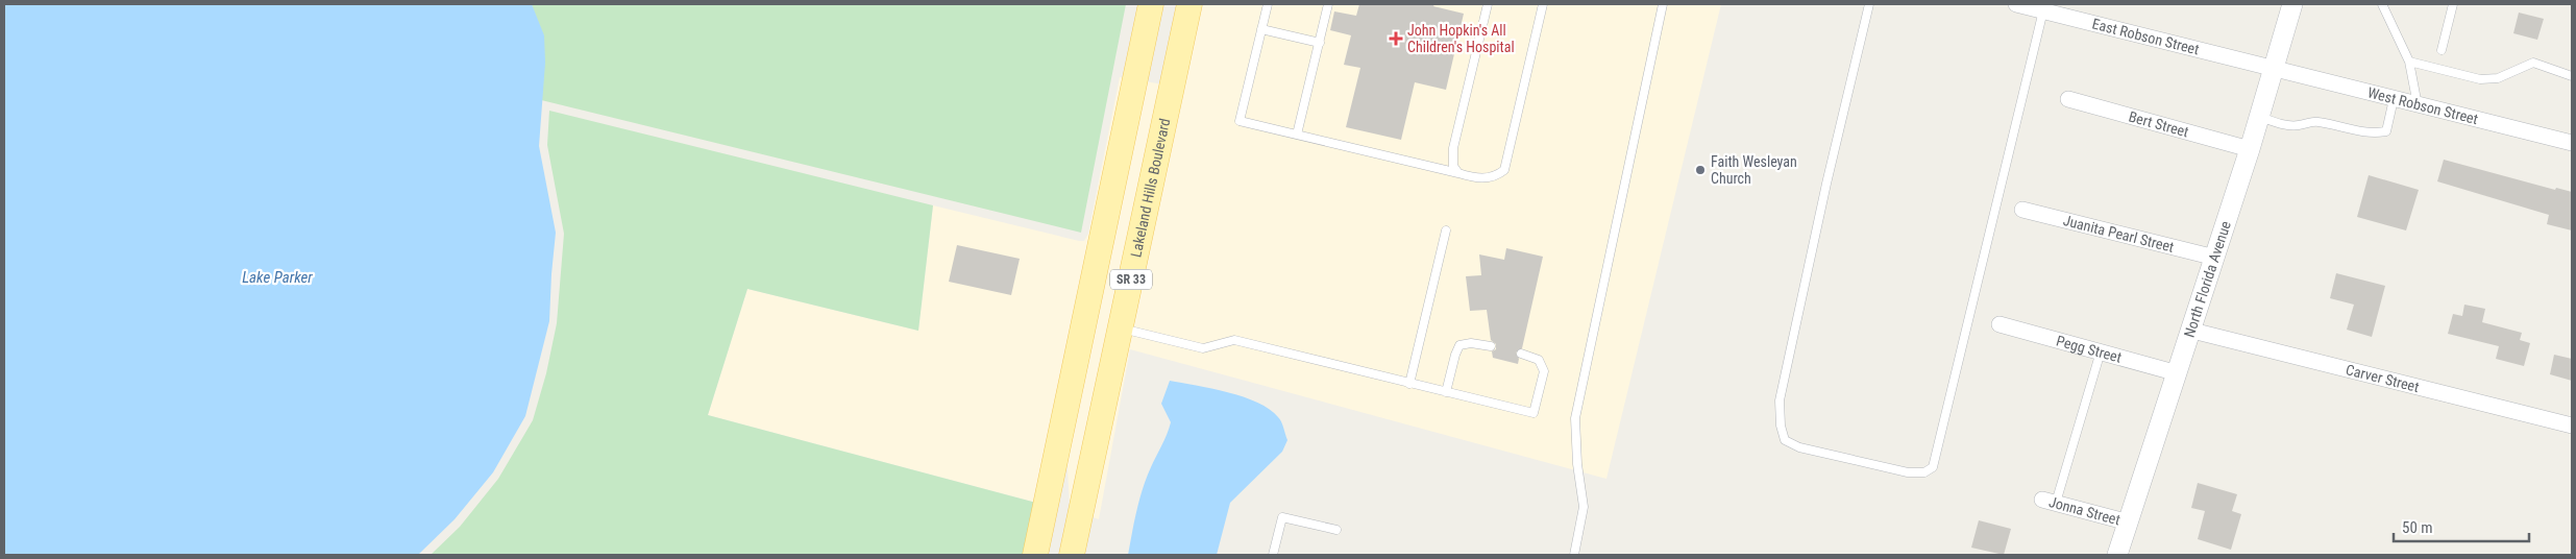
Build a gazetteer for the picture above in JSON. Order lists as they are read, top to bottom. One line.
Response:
{"streets":{"main road":["Lakeland Hills Boulevard","SR 33"],"street":["East Robson Street","West Robson Street","Bert Street","Juanita Pearl Street","North Florida Avenue","Pegg Street","Carver Street","Jonna Street"]},"crossings":[["East Robson Street","West Robson Street"],["East Robson Street","North Florida Avenue"],["West Robson Street","North Florida Avenue"],["Bert Street","North Florida Avenue"],["Juanita Pearl Street","North Florida Avenue"],["North Florida Avenue","Pegg Street"],["North Florida Avenue","Carver Street"],["North Florida Avenue","Jonna Street"]],"water":["Lake Parker"],"places":{"health":["John Hopkin's All Children's Hospital"],"other":["Faith Wesleyan Church"]},"scale_bar":"50 m"}
